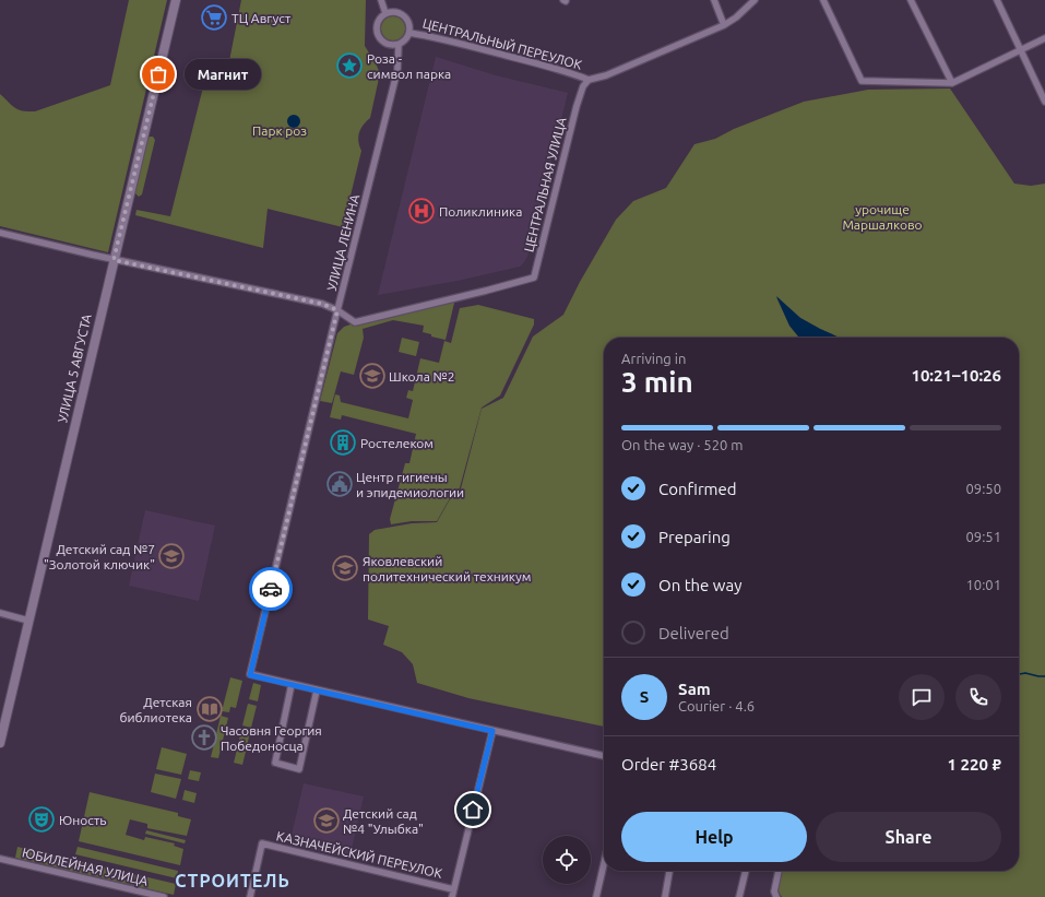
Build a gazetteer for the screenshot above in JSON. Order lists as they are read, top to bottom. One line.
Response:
{"streets":{"street":["ЦЕНТРАЛЬНЫЙ ПЕРЕУЛОК","ЦЕНТРАЛЬНАЯ УЛИЦА","УЛИЦА ЛЕНИНА","УЛИЦА 5 АВГУСТА","КАЗНАЧЕЙСКИЙ ПЕРЕУЛОК","ЮБИЛЕЙНАЯ УЛИЦА"]},"crossings":[["ЦЕНТРАЛЬНЫЙ ПЕРЕУЛОК","ЦЕНТРАЛЬНАЯ УЛИЦА"],["ЦЕНТРАЛЬНЫЙ ПЕРЕУЛОК","УЛИЦА ЛЕНИНА"],["ЦЕНТРАЛЬНАЯ УЛИЦА","УЛИЦА ЛЕНИНА"]],"districts":["СТРОИТЕЛЬ"],"parks":["Парк роз","урочище Маршалково"],"places":{"supermarket":["ТЦ Август"],"place":["Роза - символ парка"],"other":["Магнит"],"hospital":["Поликлиника"],"school or university":["Школа №2","Детский сад №7 \"Золотой ключик\"","Яковлевский политехнический техникум","Детский сад №4 \"Улыбка\""],"building":["Ростелеком"],"public building":["Центр гигиены и эпидемиологии"],"library":["Детская библиотека"],"church":["Часовня Георгия Победоносца"],"theatre":["Юность"]},"page":{"bubble":"Магнит","heading":["3 min","Arriving in","10:21–10:26"],"panel":["Sam","Courier · 4.6","Order #3684","1 220 ₽"],"bar":"On the way · 520 m","list":[["Confirmed","09:50"],["Preparing","09:51"],["On the way","10:01"],"Delivered"],"round":"S","buttons":["Help","Share"]}}
